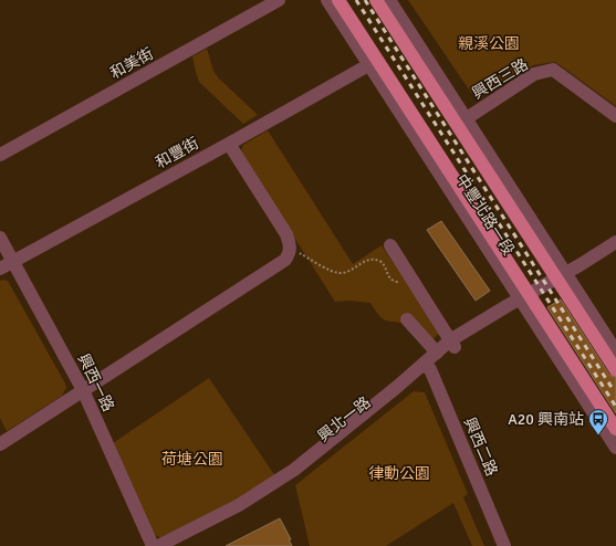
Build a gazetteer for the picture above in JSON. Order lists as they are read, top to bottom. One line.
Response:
{"streets":{"main road":["中豐北路一段"],"street":["和美街","興西三路","和豐街","興西一路","興北一路","興西二路"]},"crossings":[["興西三路","中豐北路一段"],["和豐街","中豐北路一段"],["和豐街","興西一路"],["中豐北路一段","興北一路"],["興北一路","興西二路"]],"parks":["親溪公園","荷塘公園","律動公園"],"places":{"bus stop":["A20 興南站"]}}
